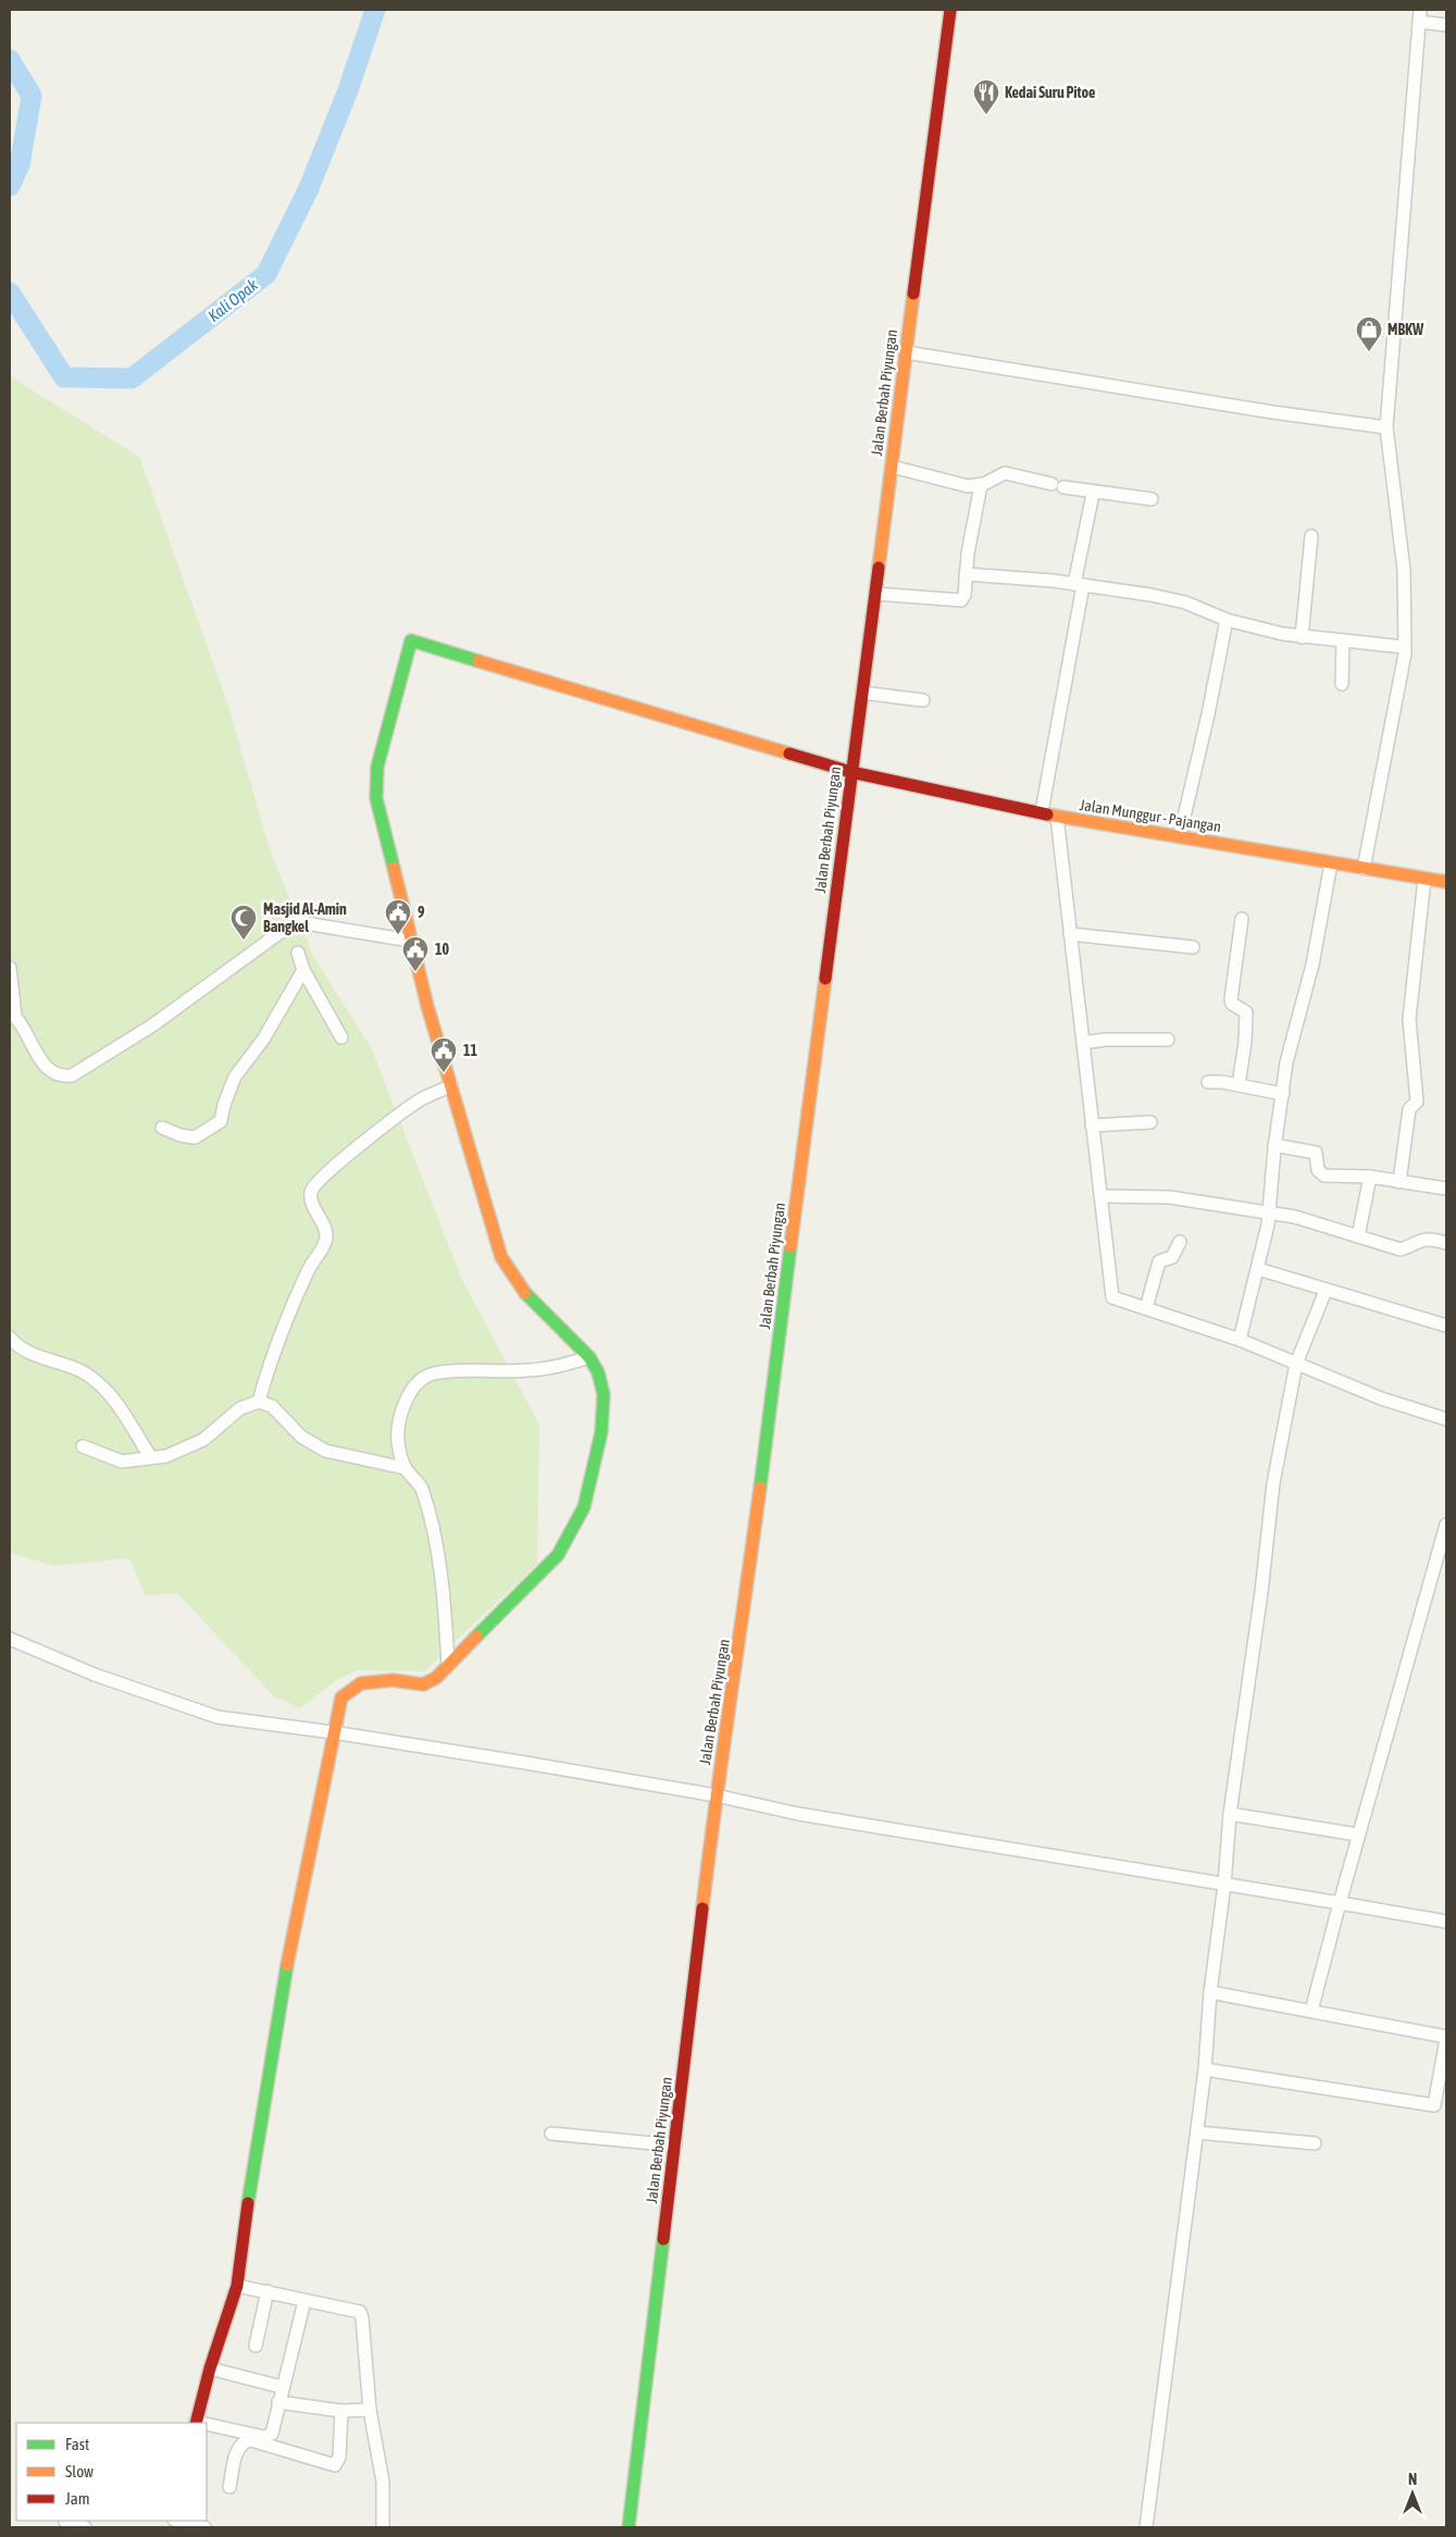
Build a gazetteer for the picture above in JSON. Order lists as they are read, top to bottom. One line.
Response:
{"streets":{"street":["Jalan Berbah Piyungan","Jalan Munggur - Pajangan"]},"crossings":[["Jalan Berbah Piyungan","Jalan Munggur - Pajangan"]],"water":["Kali Opak"],"places":{"restaurant":["Kedai Suru Pitoe"],"shop":["MBKW"],"public building":["9","10","11"],"mosque":["Masjid Al-Amin Bangkel"]},"legend":["Fast","Slow","Jam"],"north":"top"}
